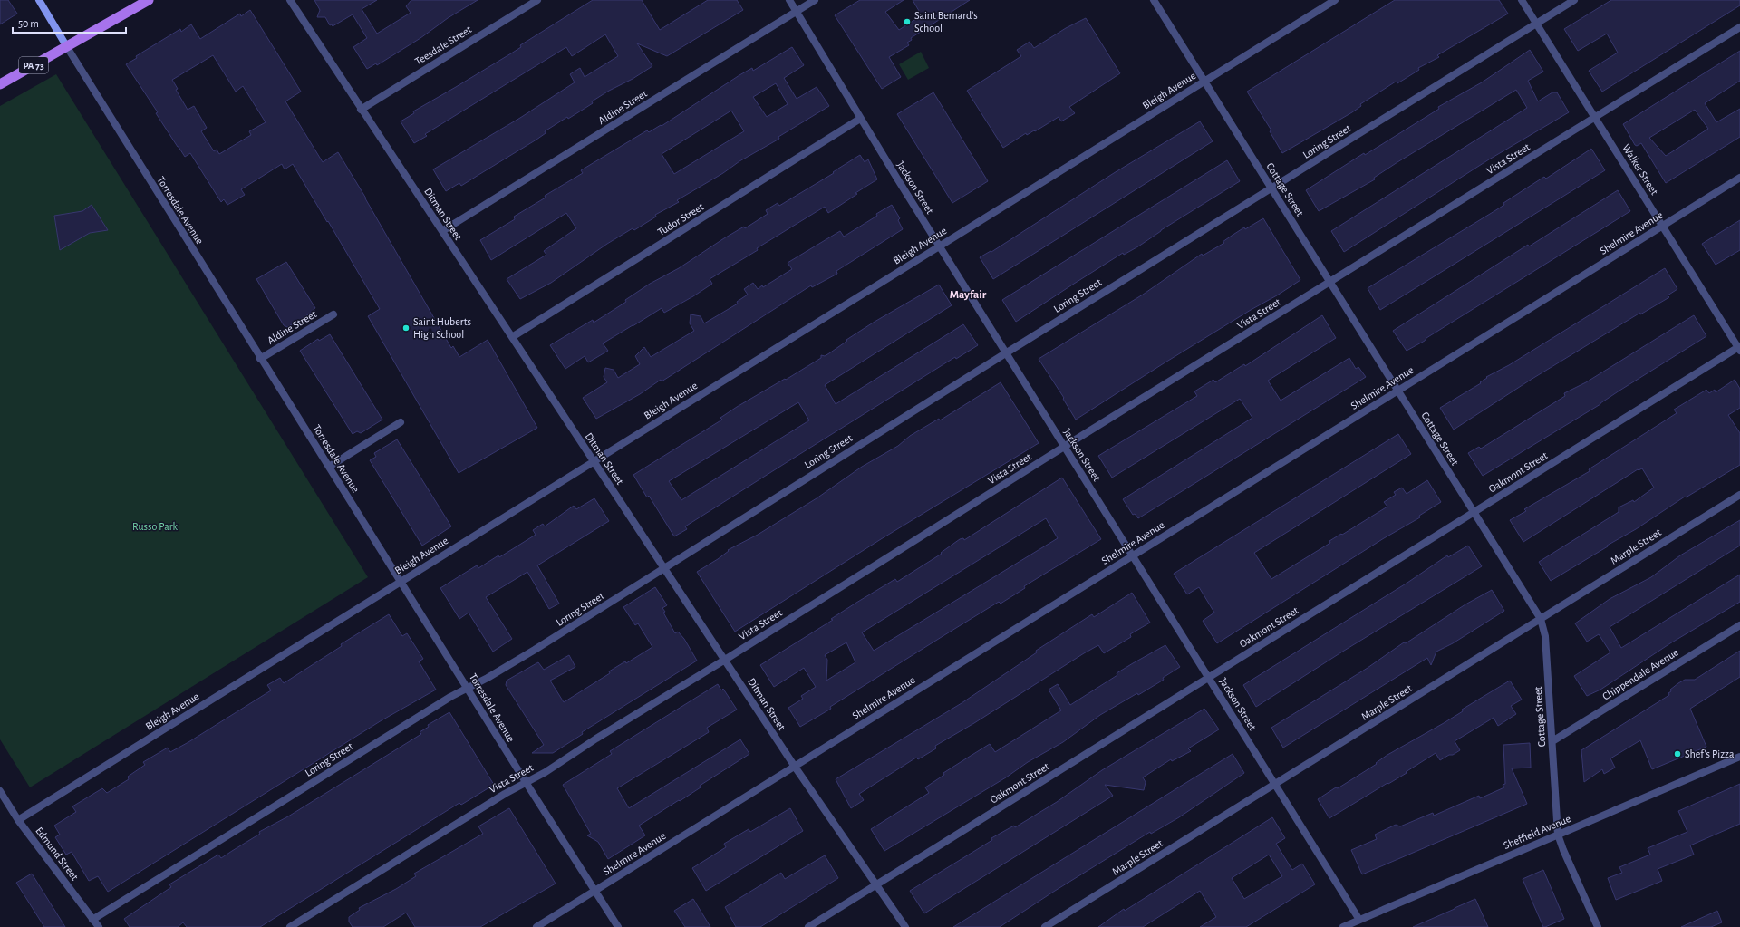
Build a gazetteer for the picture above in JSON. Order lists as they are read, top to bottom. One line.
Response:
{"streets":{"main road":["PA 73","Torresdale Avenue"],"street":["Teesdale Street","Bleigh Avenue","Aldine Street","Loring Street","Vista Street","Walker Street","Jackson Street","Cottage Street","Ditman Street","Tudor Street","Shelmire Avenue","Oakmont Street","Marple Street","Chippendale Avenue","Sheffield Avenue","Edmund Street"]},"crossings":[["Teesdale Street","Ditman Street"],["PA 73","Torresdale Avenue"],["Bleigh Avenue","Jackson Street"],["Bleigh Avenue","Cottage Street"],["Bleigh Avenue","Torresdale Avenue"],["Bleigh Avenue","Ditman Street"],["Bleigh Avenue","Edmund Street"],["Aldine Street","Jackson Street"],["Aldine Street","Torresdale Avenue"],["Aldine Street","Ditman Street"],["Loring Street","Walker Street"],["Loring Street","Jackson Street"],["Loring Street","Cottage Street"],["Loring Street","Torresdale Avenue"],["Loring Street","Ditman Street"],["Loring Street","Edmund Street"],["Vista Street","Walker Street"],["Vista Street","Jackson Street"],["Vista Street","Cottage Street"],["Vista Street","Torresdale Avenue"],["Vista Street","Ditman Street"],["Walker Street","Shelmire Avenue"],["Walker Street","Oakmont Street"],["Jackson Street","Tudor Street"],["Jackson Street","Shelmire Avenue"],["Jackson Street","Oakmont Street"],["Jackson Street","Marple Street"],["Jackson Street","Sheffield Avenue"],["Cottage Street","Shelmire Avenue"],["Cottage Street","Oakmont Street"],["Cottage Street","Marple Street"],["Cottage Street","Chippendale Avenue"],["Cottage Street","Sheffield Avenue"],["Torresdale Avenue","Shelmire Avenue"],["Ditman Street","Tudor Street"],["Ditman Street","Shelmire Avenue"],["Ditman Street","Oakmont Street"]],"districts":["Mayfair"],"parks":["Russo Park"],"places":["Saint Bernard's School","Saint Huberts High School","Shef's Pizza"],"scale_bar":"50 m"}
